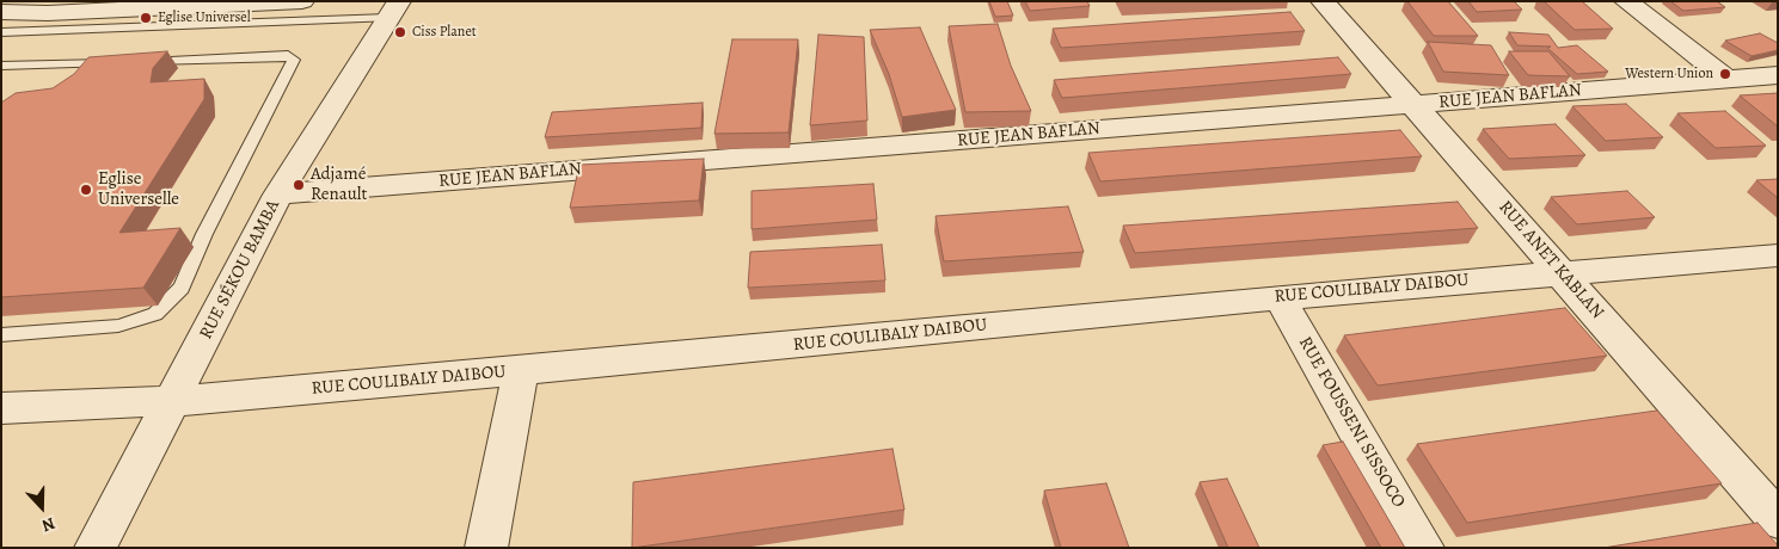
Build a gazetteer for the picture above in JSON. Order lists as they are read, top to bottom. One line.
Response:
{"streets":{"street":["RUE JEAN BAFLAN","RUE ANET KABLAN","RUE SÉKOU BAMBA","RUE COULIBALY DAIBOU","RUE FOUSSENI SISSOCO"]},"crossings":[["RUE JEAN BAFLAN","RUE ANET KABLAN"],["RUE JEAN BAFLAN","RUE SÉKOU BAMBA"],["RUE ANET KABLAN","RUE COULIBALY DAIBOU"],["RUE SÉKOU BAMBA","RUE COULIBALY DAIBOU"],["RUE COULIBALY DAIBOU","RUE FOUSSENI SISSOCO"]],"places":["Eglise Universel","Ciss Planet","Western Union","Adjamé Renault","Eglise Universelle"],"north":"bottom"}
